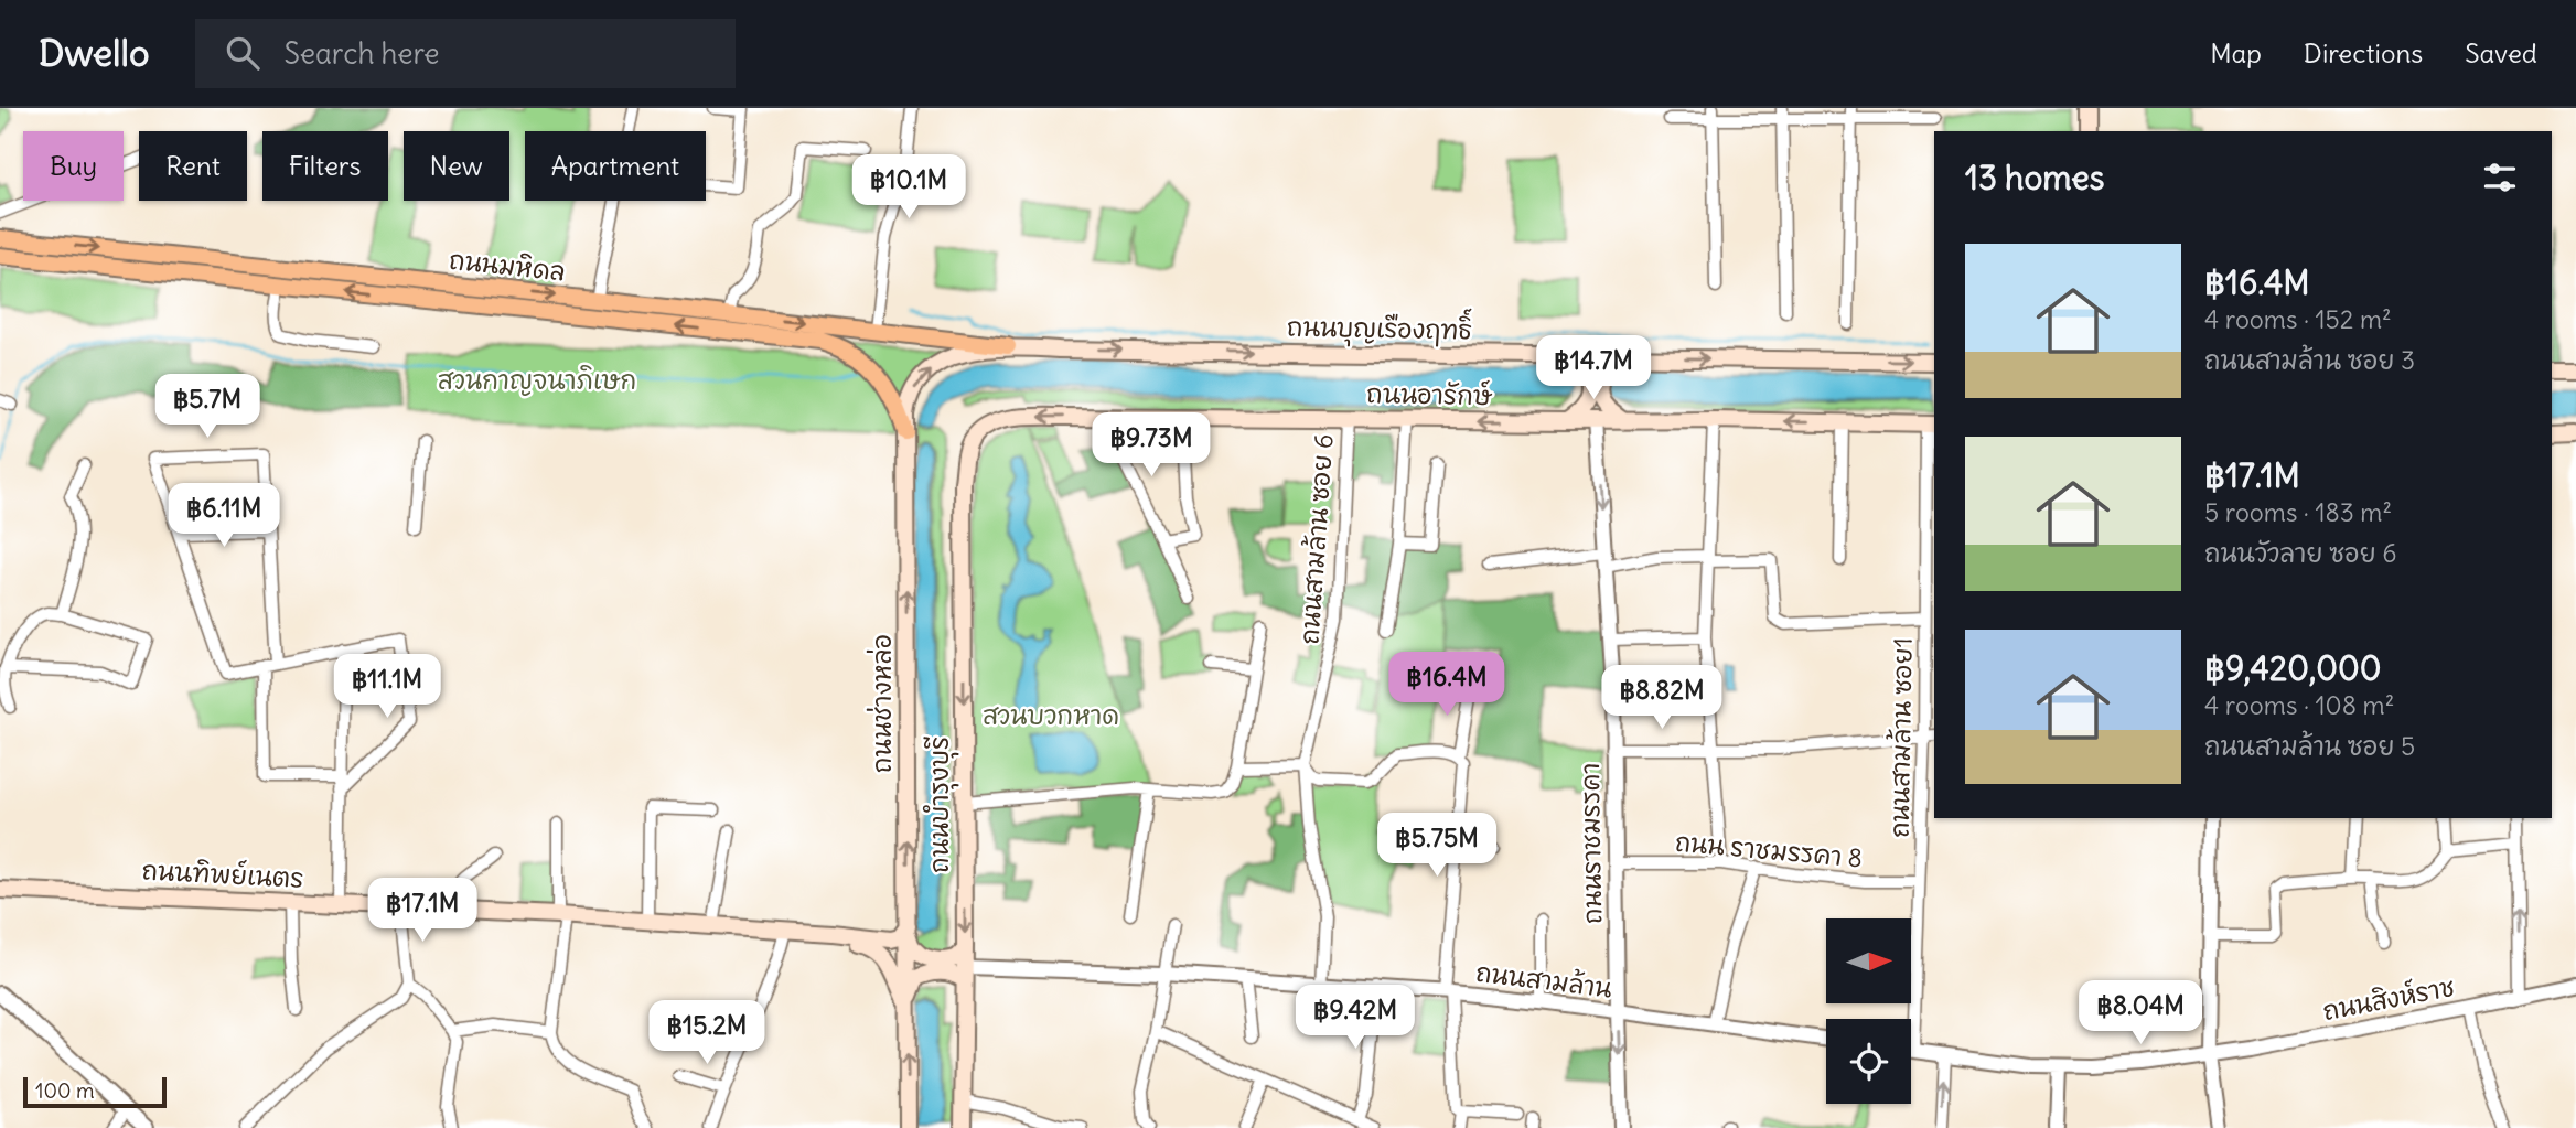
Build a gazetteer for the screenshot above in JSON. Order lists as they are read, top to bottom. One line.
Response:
{"streets":{"main road":["ถนนมหิดล","ถนนบุญเรืองฤทธิ์","ถนนอารักษ์","ถนนช่างหล่อ","ถนนบำรุงบุรี","ถนนทิพย์เนตร"],"street":["ถนนสามล้าน ซอย 6","ถนนสามล้าน ซอย1","ถนนราชมรรคา","ถนน ราชมรรคา 8","ถนนสามล้าน","ถนนสิงห์ราช"]},"crossings":[["ถนนมหิดล","ถนนบุญเรืองฤทธิ์"],["ถนนมหิดล","ถนนช่างหล่อ"],["ถนนบุญเรืองฤทธิ์","ถนนช่างหล่อ"],["ถนนอารักษ์","ถนนสามล้าน ซอย 6"],["ถนนอารักษ์","ถนนสามล้าน ซอย1"],["ถนนอารักษ์","ถนนบำรุงบุรี"],["ถนนอารักษ์","ถนนราชมรรคา"],["ถนนสามล้าน ซอย 6","ถนนสามล้าน"],["ถนนช่างหล่อ","ถนนทิพย์เนตร"],["ถนนสามล้าน ซอย1","ถนน ราชมรรคา 8"],["ถนนบำรุงบุรี","ถนนสามล้าน"],["ถนนราชมรรคา","ถนน ราชมรรคา 8"],["ถนนราชมรรคา","ถนนสามล้าน"]],"one_way":["ถนนบุญเรืองฤทธิ์","ถนนอารักษ์","ถนนช่างหล่อ","ถนนบำรุงบุรี"],"parks":["สวนกาญจนาภิเษก","สวนบวกหาด"],"scale_bar":"100 m","north":"right","page":{"header":"Dwello","search":"Search here","nav":["Map","Directions","Saved"],"chip":["Buy","Rent","Filters","New","Apartment"],"heading":"13 homes","price":["฿10.1M","฿14.7M","฿5.7M","฿9.73M","฿6.11M","฿16.4M","฿11.1M","฿8.82M","฿5.75M","฿17.1M","฿8.04M","฿9.42M","฿15.2M"],"list":[{"name":"฿16.4M","note":"4 rooms · 152 m² · ถนนสามล้าน ซอย 3"},{"name":"฿17.1M","note":"5 rooms · 183 m² · ถนนวัวลาย ซอย 6"},{"name":"฿9,420,000","note":"4 rooms · 108 m² · ถนนสามล้าน ซอย 5"}],"scale":"100 m"}}
